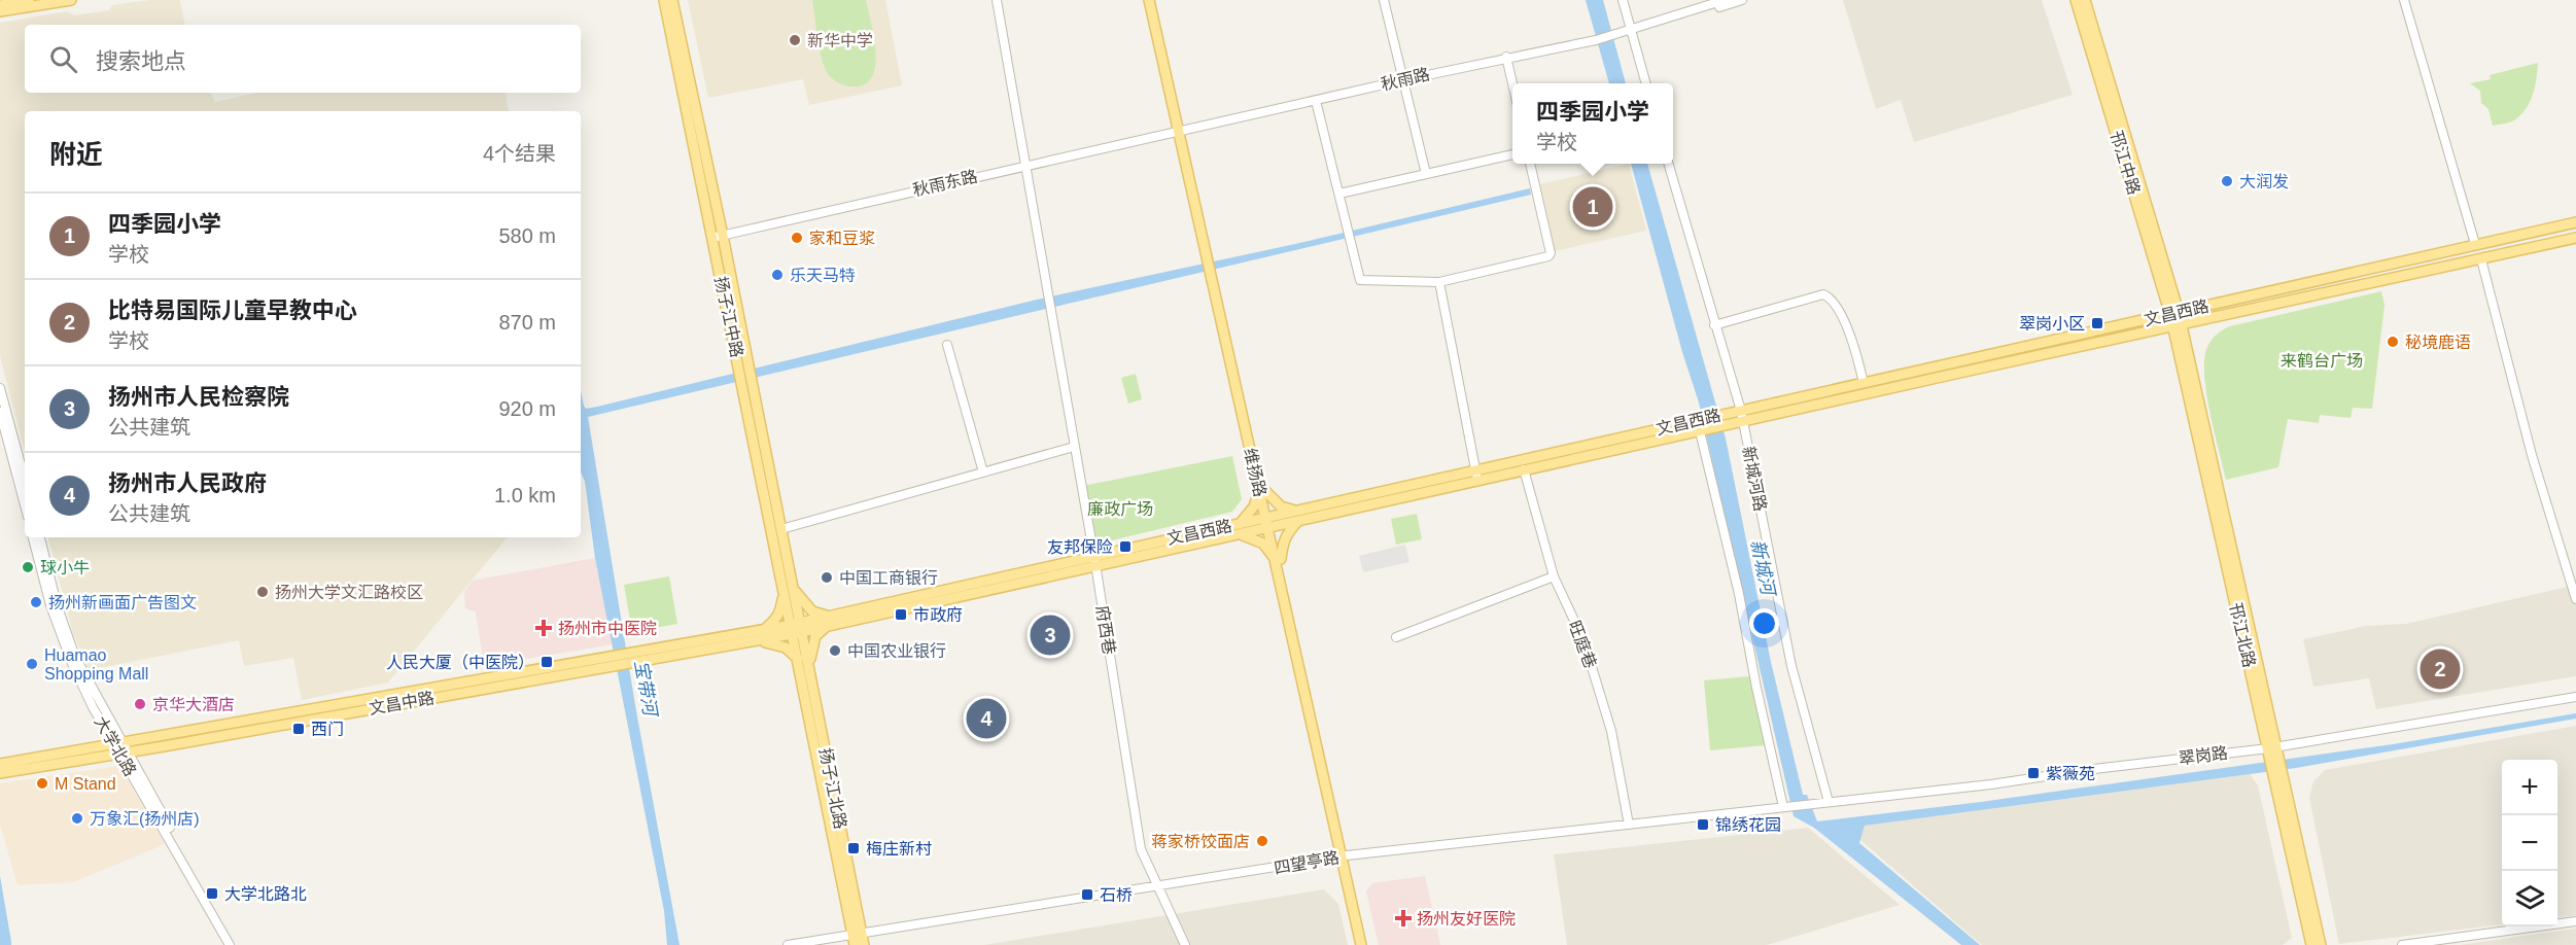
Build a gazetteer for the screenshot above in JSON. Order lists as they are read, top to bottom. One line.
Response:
{"streets":{"main road":["邗江中路","文昌西路","扬子江中路","维扬路","邗江北路","文昌中路","扬子江北路"],"street":["秋雨路","秋雨东路","新城河路","府西巷","旺庭巷","大学北路","翠岗路","四望亭路"]},"crossings":[["秋雨路","秋雨东路"],["秋雨路","维扬路"],["邗江中路","文昌西路"],["邗江中路","邗江北路"],["秋雨东路","扬子江中路"],["秋雨东路","维扬路"],["秋雨东路","府西巷"],["文昌西路","扬子江中路"],["文昌西路","维扬路"],["文昌西路","新城河路"],["文昌西路","府西巷"],["文昌西路","邗江北路"],["文昌西路","旺庭巷"],["文昌西路","文昌中路"],["文昌西路","扬子江北路"],["扬子江中路","文昌中路"],["扬子江中路","扬子江北路"],["维扬路","四望亭路"],["新城河路","翠岗路"],["新城河路","四望亭路"],["府西巷","四望亭路"],["邗江北路","翠岗路"],["旺庭巷","四望亭路"],["文昌中路","大学北路"],["文昌中路","扬子江北路"],["翠岗路","四望亭路"],["扬子江北路","四望亭路"]],"water":["新城河","宝带河"],"parks":["来鹤台广场","廉政广场"],"places":{"other":["新华中学","大润发","家和豆浆","乐天马特","秘境鹿语","球小牛","中国工商银行","扬州大学文汇路校区","扬州新画面广告图文","中国农业银行","Huamao Shopping Mall","京华大酒店","M Stand","万象汇(扬州店)","蒋家桥饺面店"],"transit":["翠岗小区","友邦保险","市政府","人民大厦（中医院）","西门","紫薇苑","锦绣花园","梅庄新村","大学北路北","石桥"],"health":["扬州市中医院","扬州友好医院"]},"page":{"search":"搜索地点","popup":["四季园小学","学校"],"heading":["附近","4个结果"],"pins":["1","3","2","4"],"list":[{"mark":"1","name":"四季园小学","note":"学校","value":"580 m"},{"mark":"2","name":"比特易国际儿童早教中心","note":"学校","value":"870 m"},{"mark":"3","name":"扬州市人民检察院","note":"公共建筑","value":"920 m"},{"mark":"4","name":"扬州市人民政府","note":"公共建筑","value":"1.0 km"}],"map_buttons":["+","−"]}}
